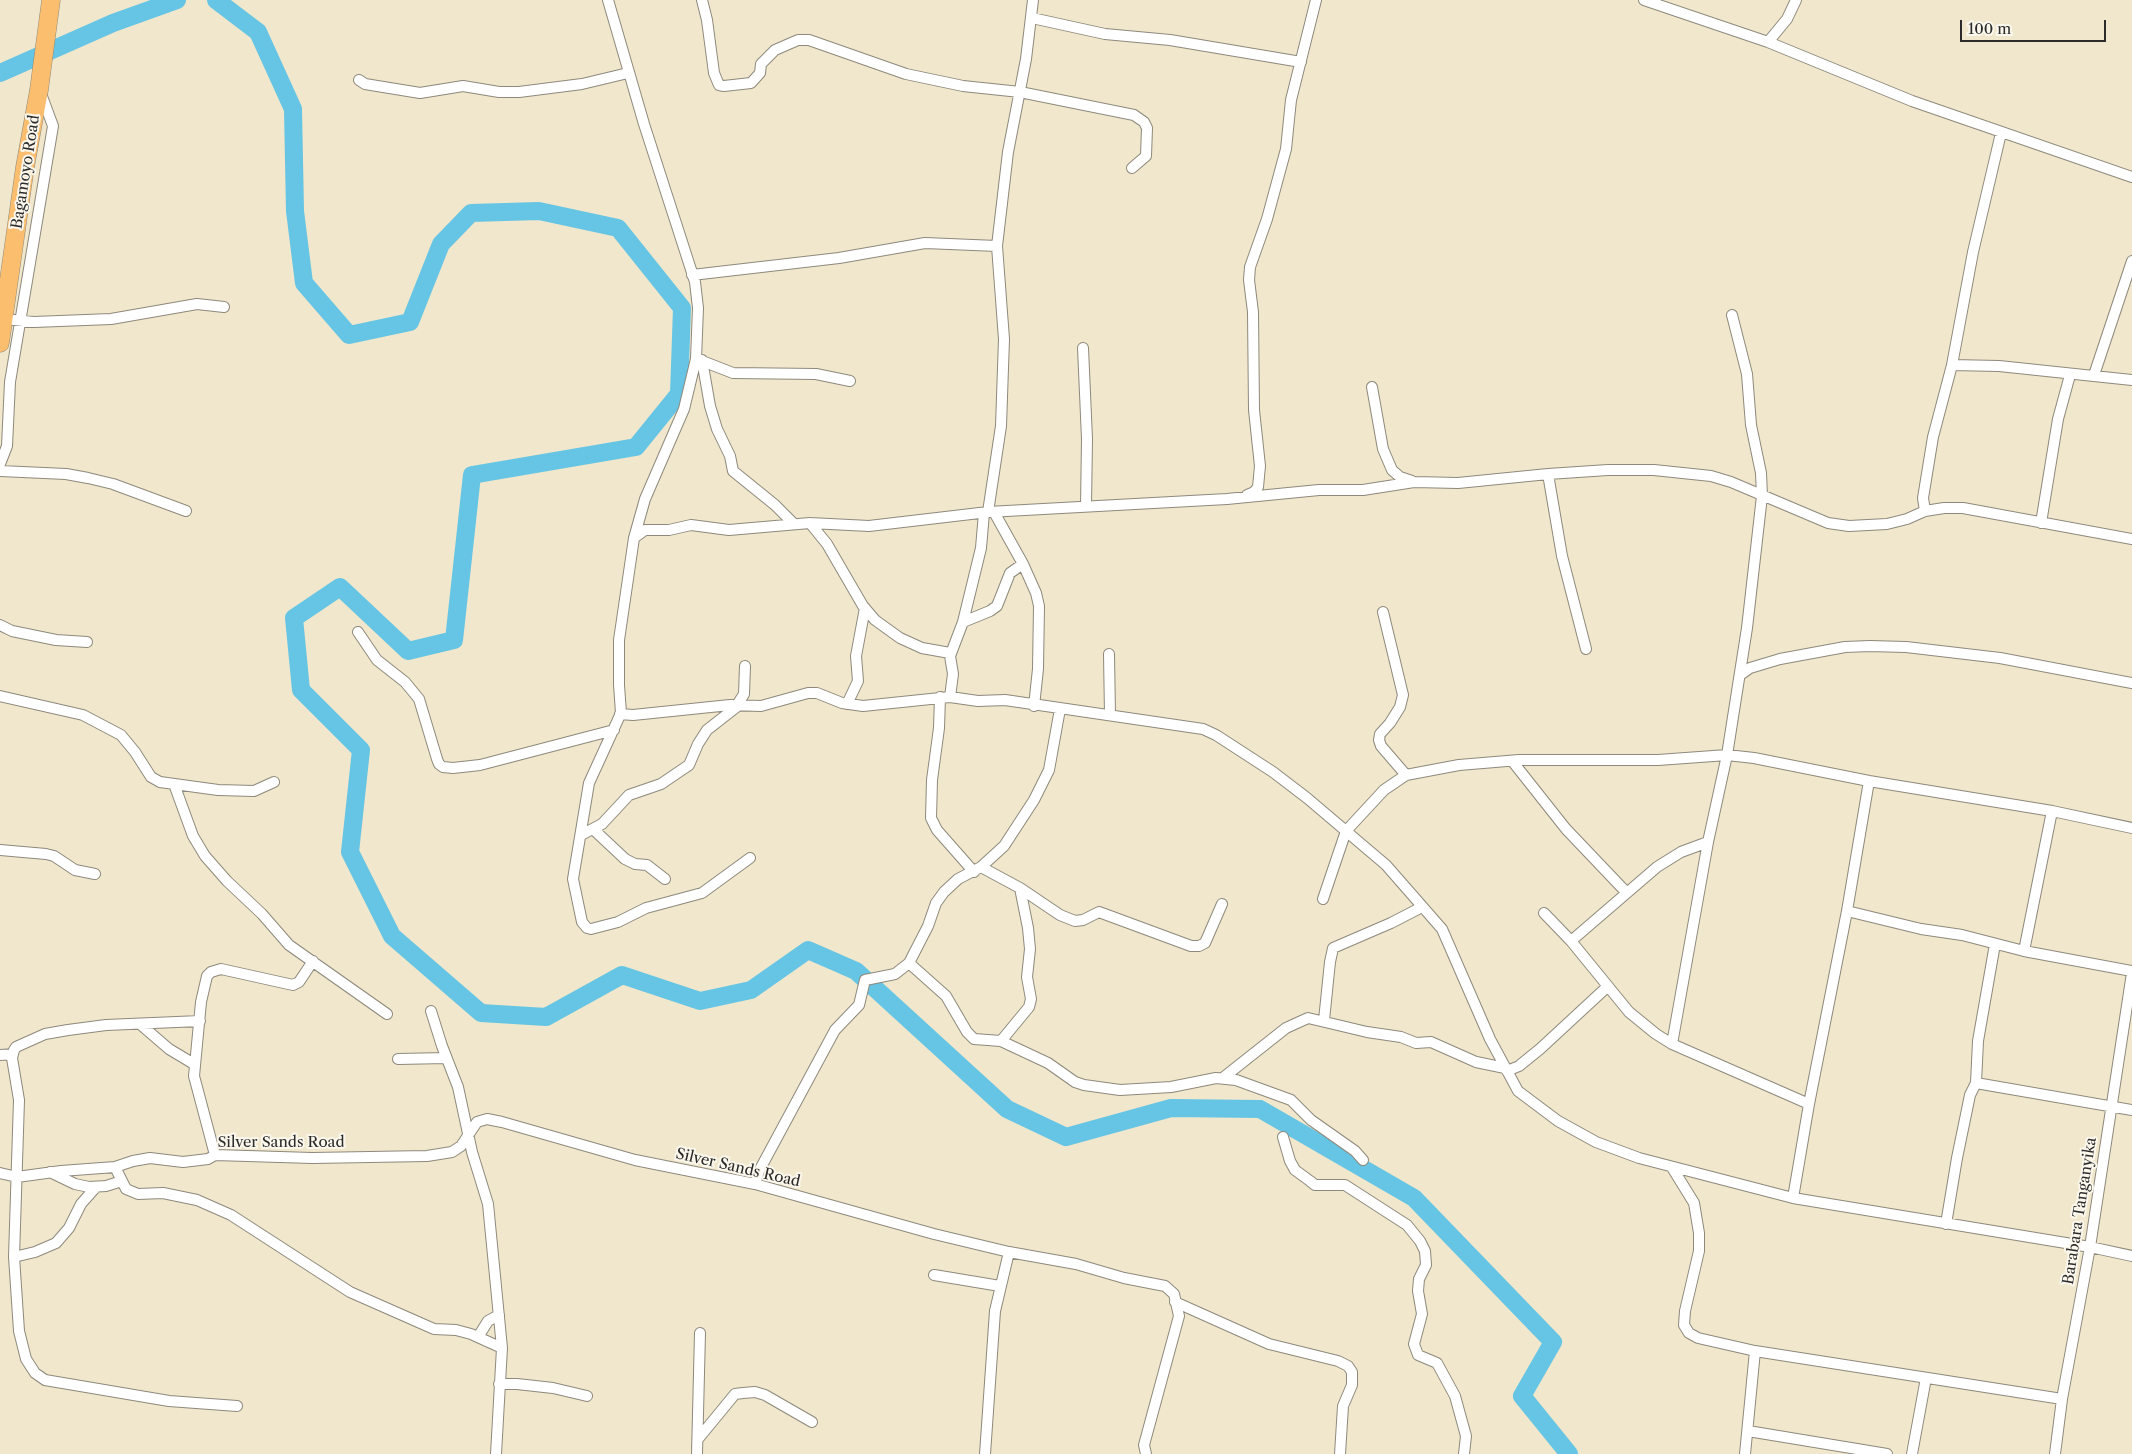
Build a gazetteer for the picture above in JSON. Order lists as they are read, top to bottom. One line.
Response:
{"streets":{"highway":["Bagamoyo Road"],"street":["Silver Sands Road","Barabara Tanganyika"]},"scale_bar":"100 m"}
